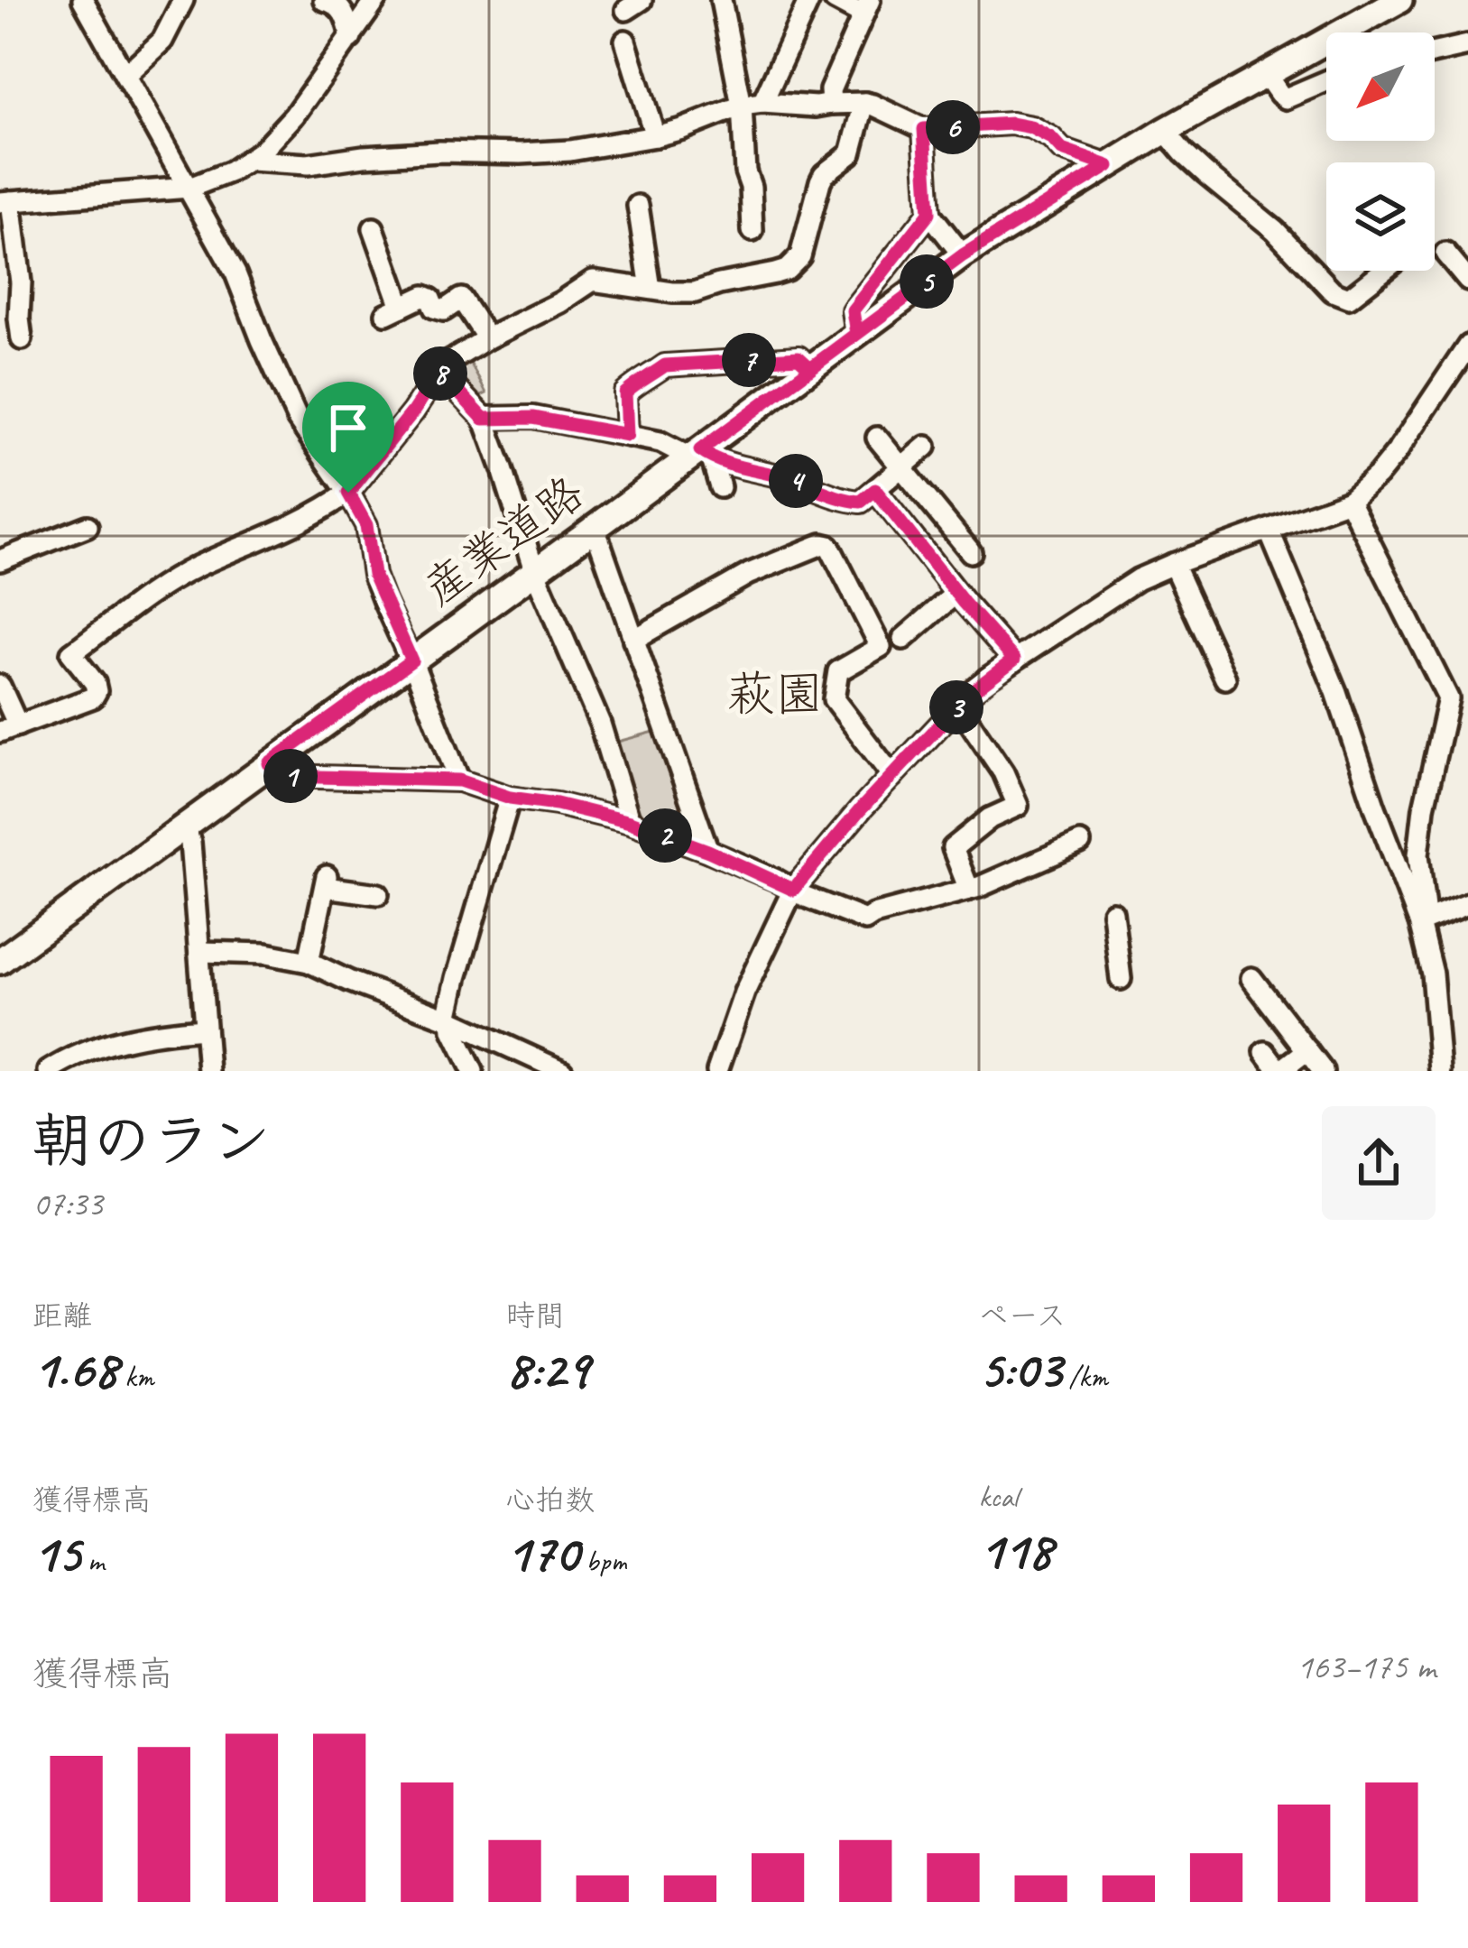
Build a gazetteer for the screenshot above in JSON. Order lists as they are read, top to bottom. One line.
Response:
{"streets":{"main road":["産業道路"]},"districts":["萩園"],"north":"bottom left","page":{"pins":["6","5","7","8","4","3","1","2"],"heading":["朝のラン","07:33"],"stats":[["距離","1.68 km"],["時間","8:29"],["ペース","5:03 /km"],["獲得標高","15 m"],["心拍数","170 bpm"],["kcal","118"]],"chart":["獲得標高","163–175 m"]}}
